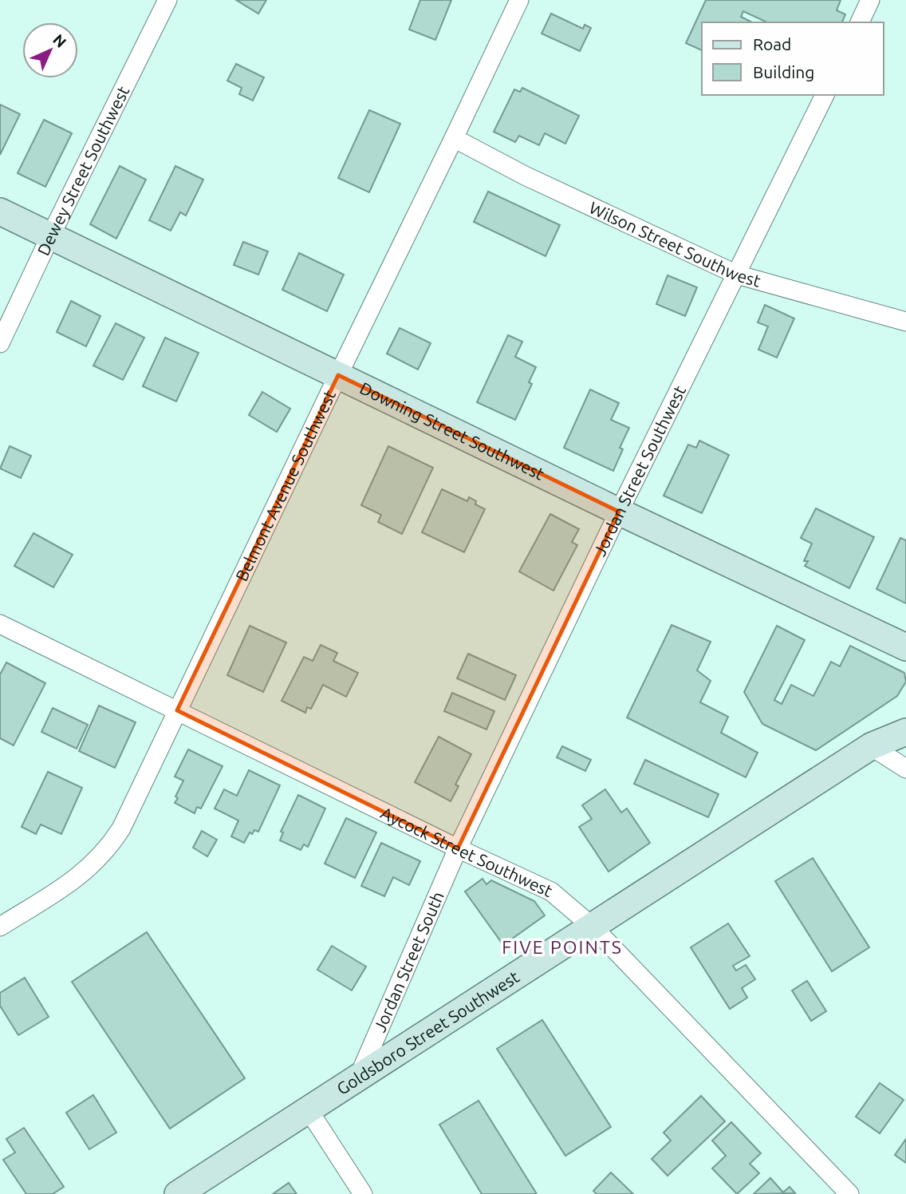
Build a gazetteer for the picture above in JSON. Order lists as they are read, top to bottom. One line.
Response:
{"streets":{"street":["Dewey Street Southwest","Wilson Street Southwest","Downing Street Southwest","Jordan Street Southwest","Belmont Avenue Southwest","Aycock Street Southwest","Jordan Street South","Goldsboro Street Southwest"]},"crossings":[["Dewey Street Southwest","Downing Street Southwest"],["Wilson Street Southwest","Jordan Street Southwest"],["Wilson Street Southwest","Belmont Avenue Southwest"],["Downing Street Southwest","Jordan Street Southwest"],["Downing Street Southwest","Belmont Avenue Southwest"],["Jordan Street Southwest","Aycock Street Southwest"],["Jordan Street Southwest","Jordan Street South"],["Belmont Avenue Southwest","Aycock Street Southwest"],["Aycock Street Southwest","Jordan Street South"],["Aycock Street Southwest","Goldsboro Street Southwest"],["Jordan Street South","Goldsboro Street Southwest"]],"districts":["FIVE POINTS"],"legend":["Road","Building"],"north":"top right"}
